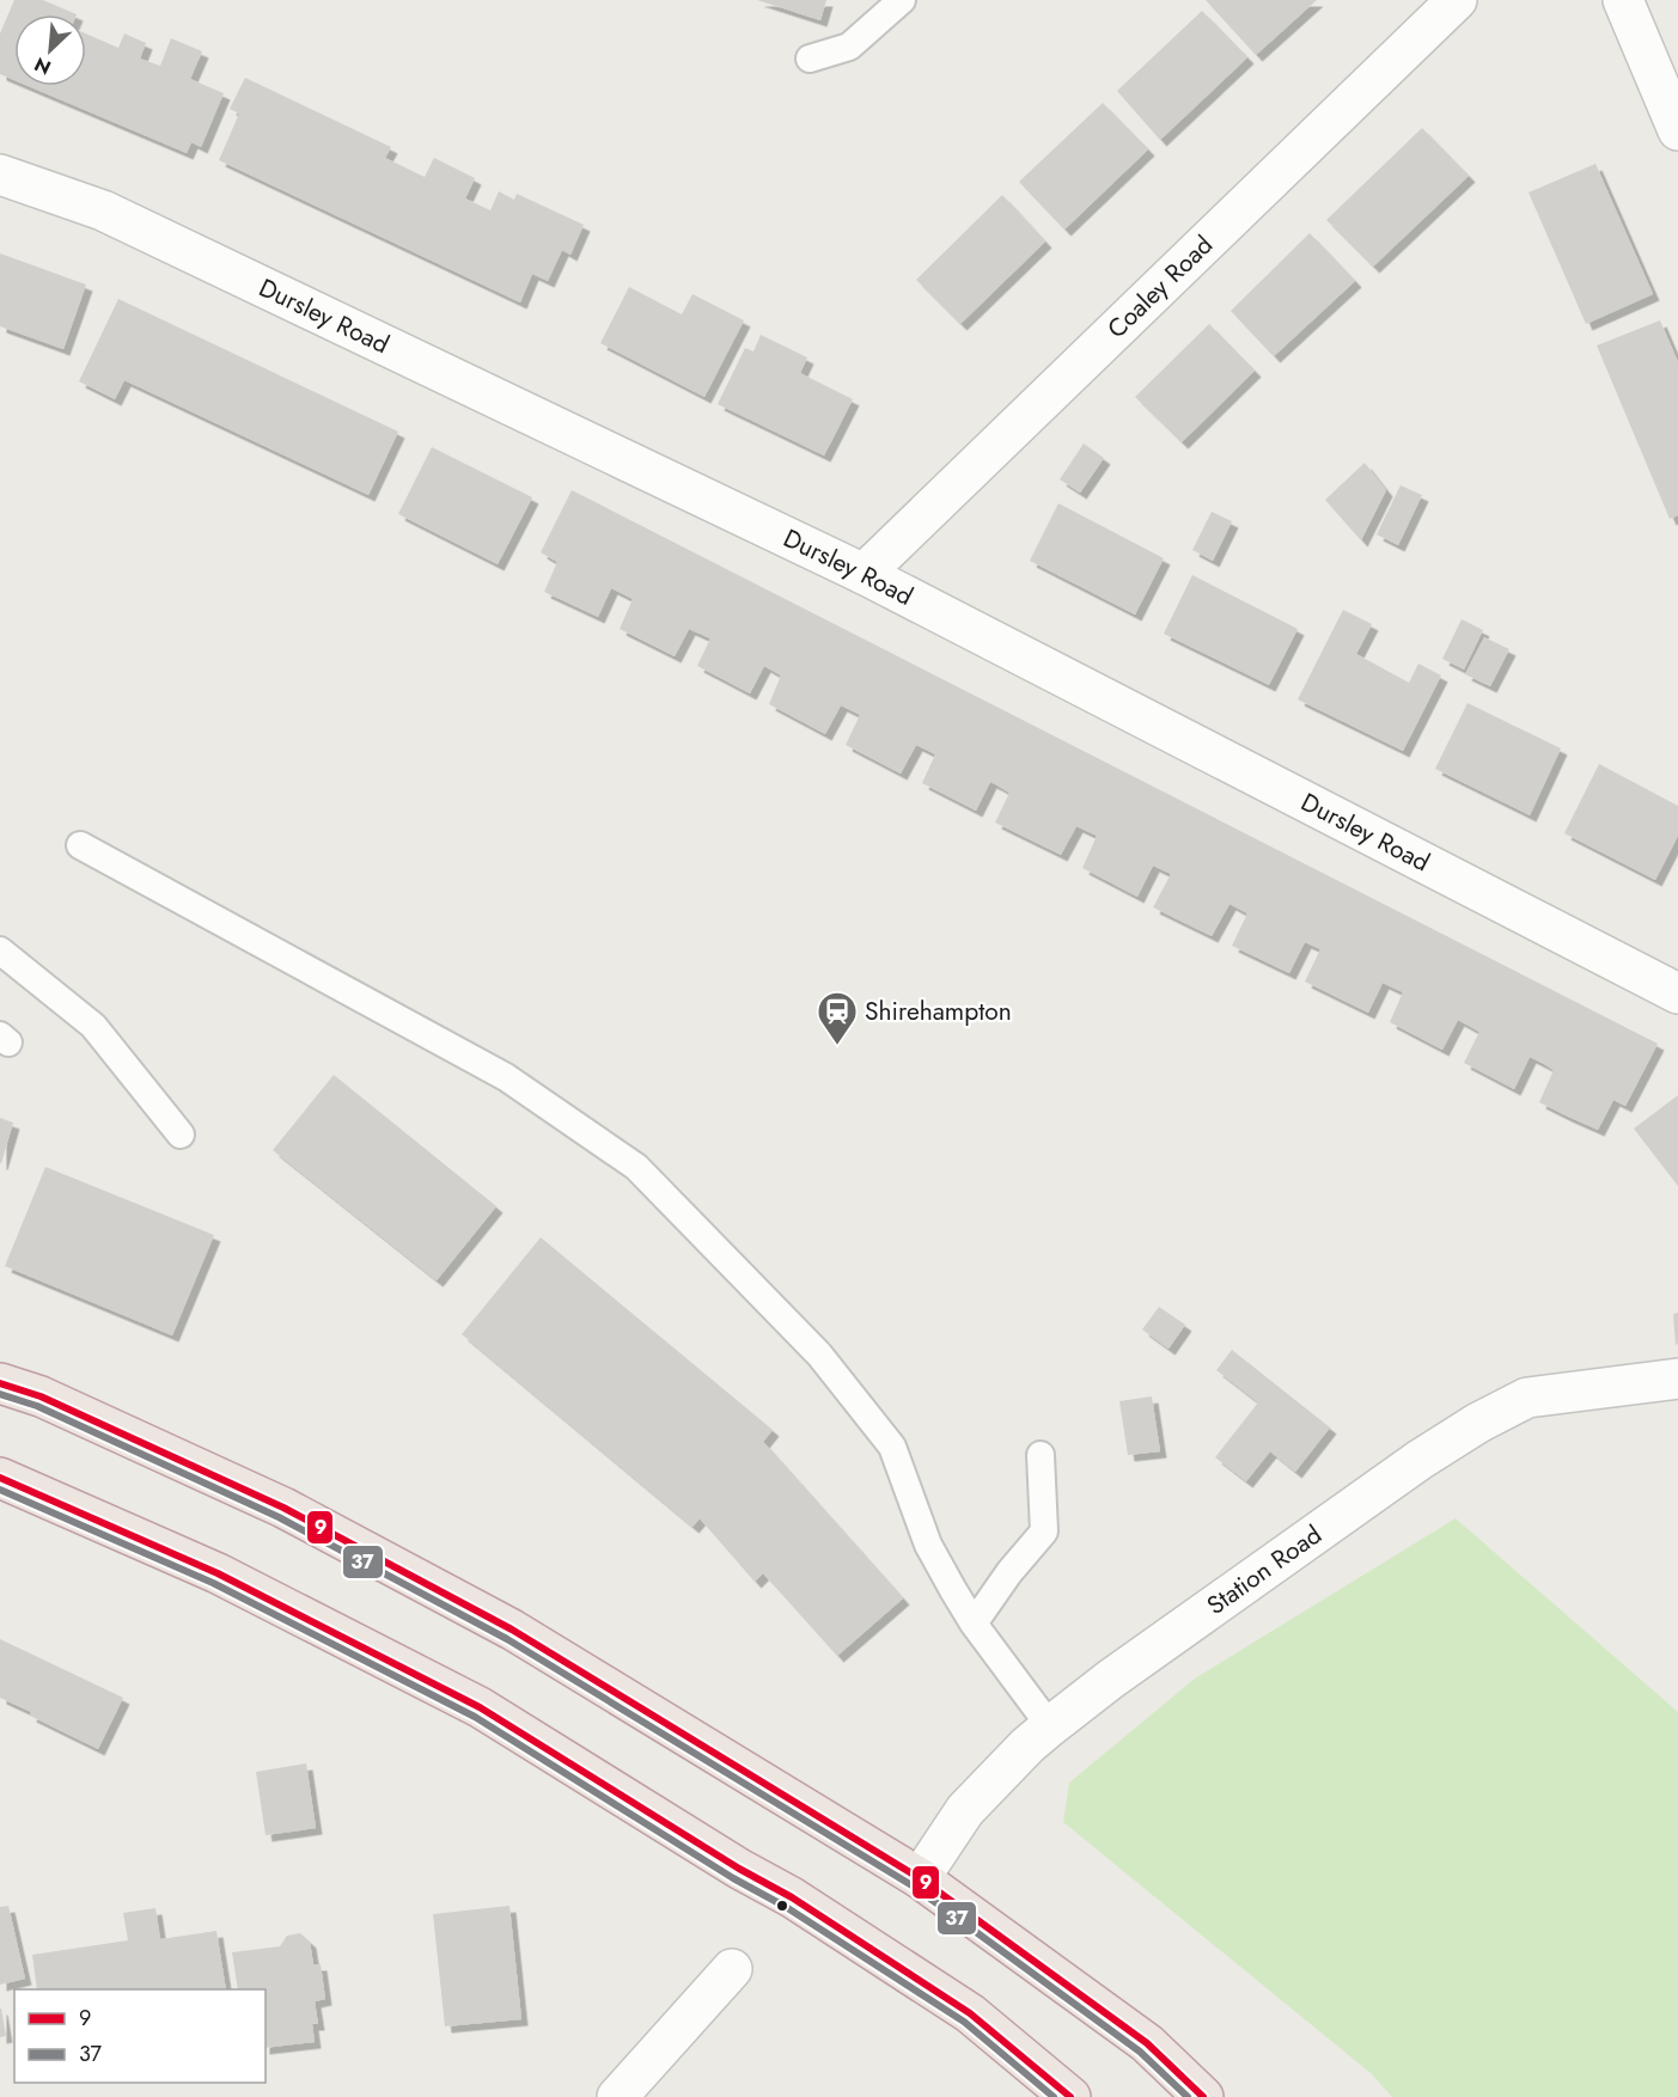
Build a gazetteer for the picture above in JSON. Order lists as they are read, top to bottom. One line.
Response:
{"streets":{"street":["Coaley Road","Dursley Road","Station Road"]},"crossings":[["Coaley Road","Dursley Road"]],"places":{"station":["Shirehampton"]},"lines":["transit line 9","transit line 37"],"legend":["9","37"],"north":"bottom left"}
